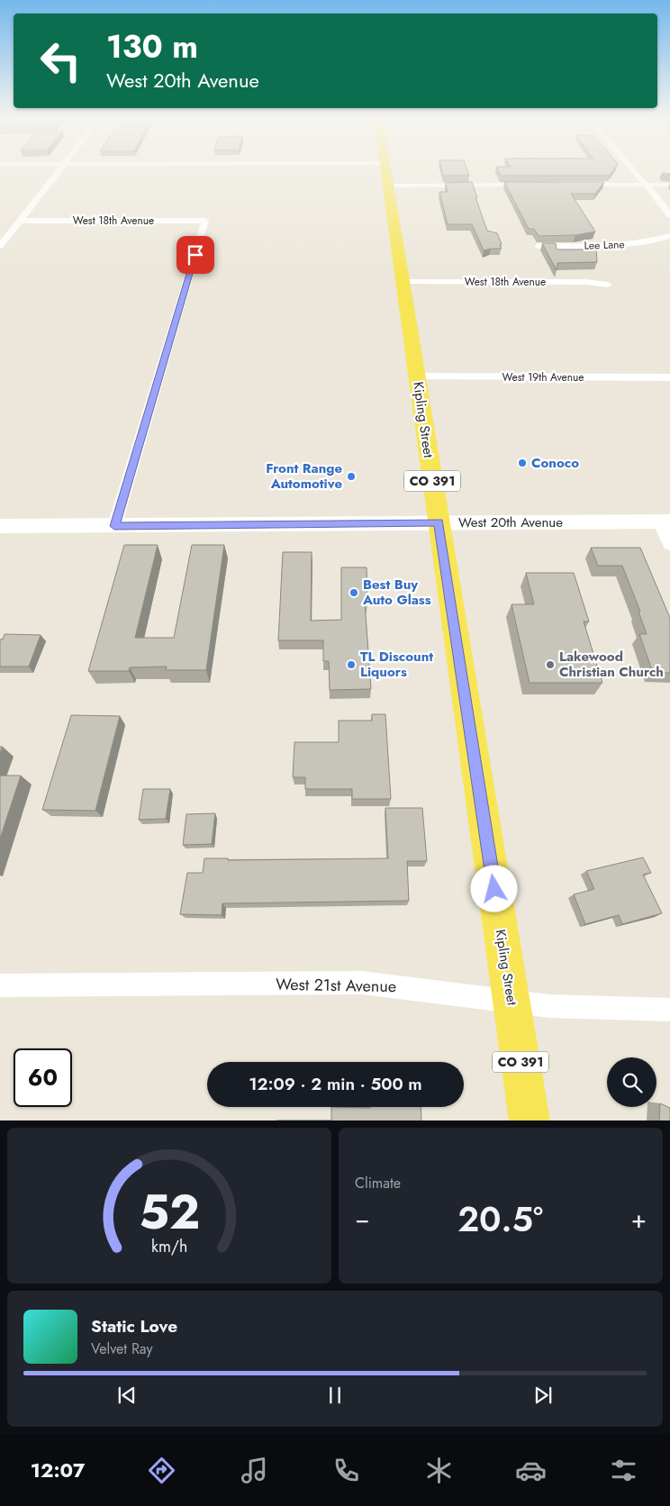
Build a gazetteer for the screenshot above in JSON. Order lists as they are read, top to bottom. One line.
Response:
{"streets":{"main road":["Kipling Street","CO 391"],"street":["West 18th Avenue","Lee Lane","West 19th Avenue","West 20th Avenue","West 21st Avenue"]},"crossings":[["West 18th Avenue","Kipling Street"],["West 18th Avenue","West 20th Avenue"],["West 19th Avenue","Kipling Street"],["Kipling Street","West 20th Avenue"],["Kipling Street","West 21st Avenue"]],"places":["Conoco","Front Range Automotive","Best Buy Auto Glass","TL Discount Liquors","Lakewood Christian Church"],"page":{"turn":["130 m","West 20th Avenue"],"limit":"60","trip":"12:09 · 2 min · 500 m","tile":"Climate","heat":["−","20.5°","+"],"song":["Static Love","Velvet Ray"],"tabs":"12:07","gauge":["52","km/h"]}}
